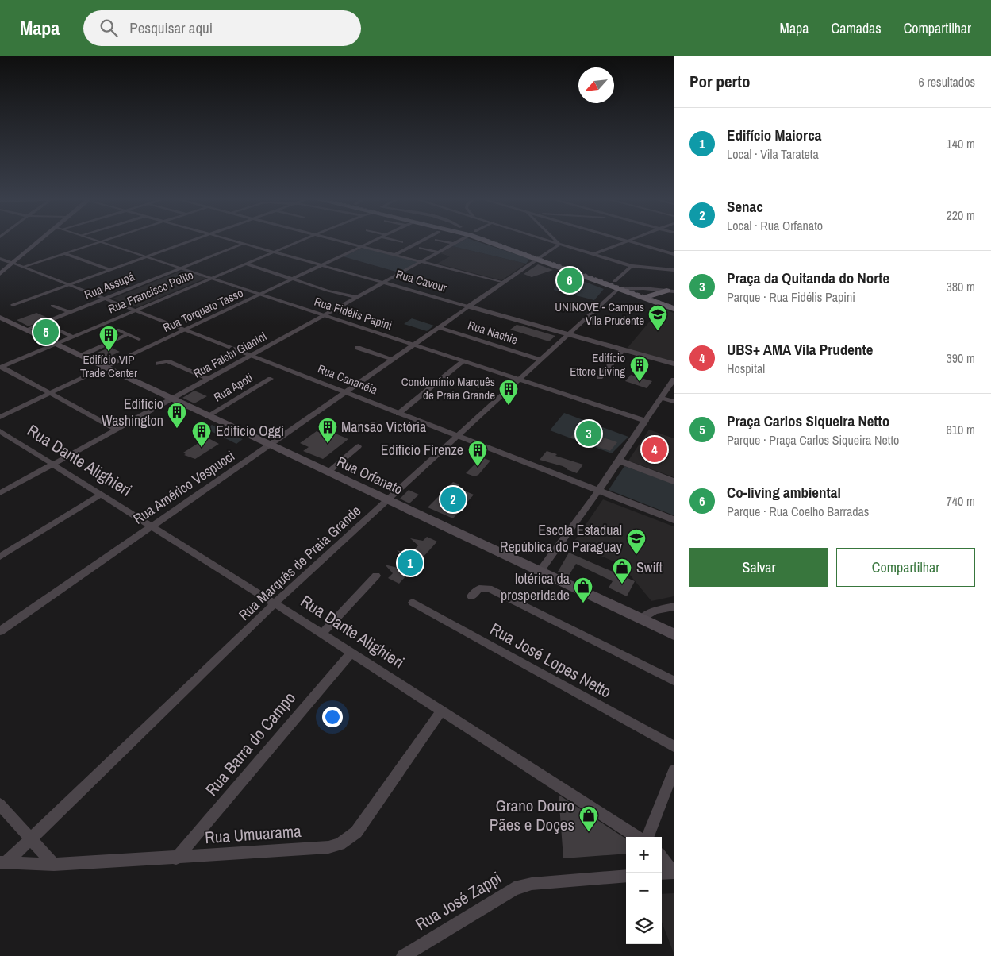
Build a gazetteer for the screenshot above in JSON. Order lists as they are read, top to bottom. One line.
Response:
{"streets":{"main road":["Rua Orfanato"],"street":["Rua Cavour","Rua Assupá","Rua Francisco Polito","Rua Torquato Tasso","Rua Fidélis Papini","Rua Nachie","Rua Falchi Gianini","Rua Cananéia","Rua Apoti","Rua Dante Alighieri","Rua Américo Vespucci","Rua Marquês de Praia Grande","Rua José Lopes Netto","Rua Barra do Campo","Rua Umuarama","Rua José Zappi"]},"crossings":[["Rua Cavour","Rua Assupá"],["Rua Cavour","Rua Francisco Polito"],["Rua Cavour","Rua Torquato Tasso"],["Rua Cavour","Rua Falchi Gianini"],["Rua Cavour","Rua Américo Vespucci"],["Rua Cavour","Rua Marquês de Praia Grande"],["Rua Assupá","Rua Fidélis Papini"],["Rua Assupá","Rua Cananéia"],["Rua Assupá","Rua Orfanato"],["Rua Francisco Polito","Rua Fidélis Papini"],["Rua Francisco Polito","Rua Cananéia"],["Rua Francisco Polito","Rua Orfanato"],["Rua Torquato Tasso","Rua Fidélis Papini"],["Rua Torquato Tasso","Rua Cananéia"],["Rua Torquato Tasso","Rua Orfanato"],["Rua Fidélis Papini","Rua Falchi Gianini"],["Rua Fidélis Papini","Rua Américo Vespucci"],["Rua Fidélis Papini","Rua Marquês de Praia Grande"],["Rua Nachie","Rua Américo Vespucci"],["Rua Nachie","Rua Marquês de Praia Grande"],["Rua Falchi Gianini","Rua Cananéia"],["Rua Falchi Gianini","Rua Dante Alighieri"],["Rua Falchi Gianini","Rua Orfanato"],["Rua Cananéia","Rua Américo Vespucci"],["Rua Cananéia","Rua Marquês de Praia Grande"],["Rua Apoti","Rua Orfanato"],["Rua Dante Alighieri","Rua Américo Vespucci"],["Rua Dante Alighieri","Rua Marquês de Praia Grande"],["Rua Dante Alighieri","Rua Barra do Campo"],["Rua Dante Alighieri","Rua Umuarama"],["Rua Orfanato","Rua Américo Vespucci"],["Rua Orfanato","Rua Marquês de Praia Grande"],["Rua Marquês de Praia Grande","Rua Umuarama"],["Rua Barra do Campo","Rua Umuarama"]],"places":{"school or university":["UNINOVE - Campus Vila Prudente","Escola Estadual República do Paraguay"],"building":["Edifício VIP Trade Center","Edifício Ettore Living","Condomínio Marquês de Praia Grande","Edifício Washington","Mansão Victória","Edifício Oggi","Edifício Firenze"],"shop":["Swift","lotérica da prosperidade","Grano Douro Pães e Doçes"]},"north":"bottom left","page":{"header":"Mapa","search":"Pesquisar aqui","nav":["Mapa","Camadas","Compartilhar"],"heading":["Por perto","6 resultados"],"list":[{"mark":"1","name":"Edifício Maiorca","note":"Local · Vila Tarateta","value":"140 m"},{"mark":"2","name":"Senac","note":"Local · Rua Orfanato","value":"220 m"},{"mark":"3","name":"Praça da Quitanda do Norte","note":"Parque · Rua Fidélis Papini","value":"380 m"},{"mark":"4","name":"UBS+ AMA Vila Prudente","note":"Hospital","value":"390 m"},{"mark":"5","name":"Praça Carlos Siqueira Netto","note":"Parque · Praça Carlos Siqueira Netto","value":"610 m"},{"mark":"6","name":"Co-living ambiental","note":"Parque · Rua Coelho Barradas","value":"740 m"}],"pins":["6","5","3","4","2","1"],"buttons":["Salvar","Compartilhar"],"map_buttons":["+","−"]}}
